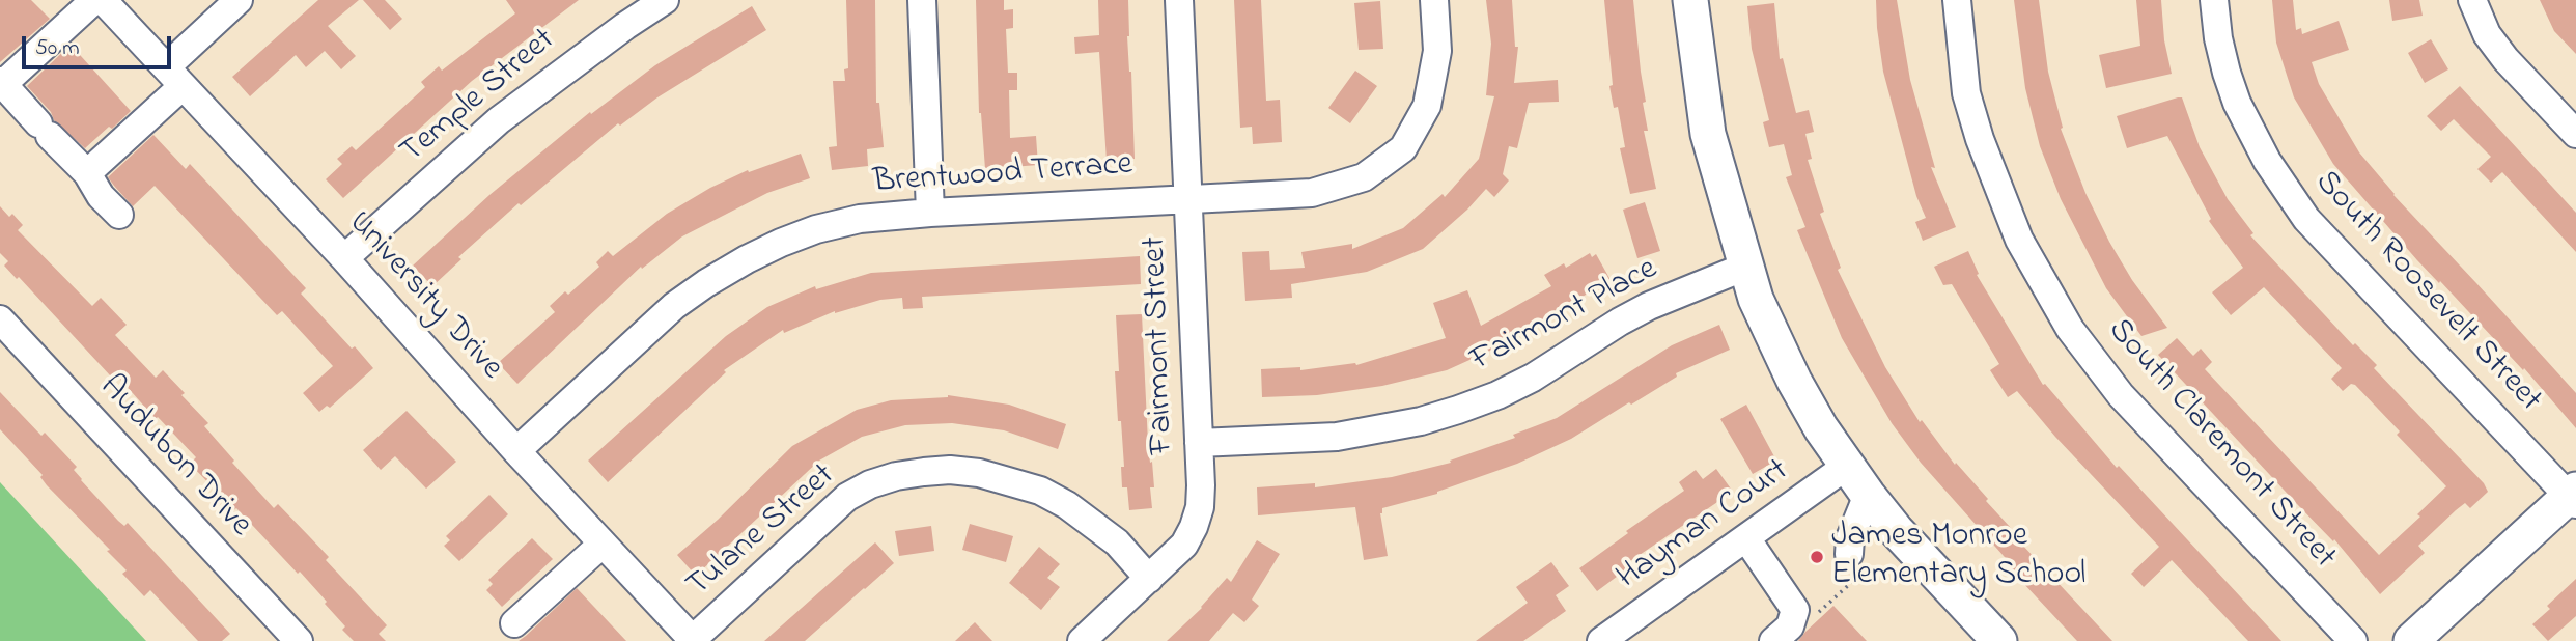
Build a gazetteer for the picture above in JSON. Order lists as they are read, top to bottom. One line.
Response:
{"streets":{"street":["Temple Street","Brentwood Terrace","South Roosevelt Street","University Drive","Fairmont Place","Fairmont Street","South Claremont Street","Audubon Drive","Hayman Court","Tulane Street"]},"crossings":[["Temple Street","University Drive"],["Brentwood Terrace","University Drive"],["Brentwood Terrace","Fairmont Street"],["University Drive","Tulane Street"],["Fairmont Place","Fairmont Street"],["Fairmont Street","Tulane Street"]],"places":["James Monroe Elementary School"],"scale_bar":"50 m"}
